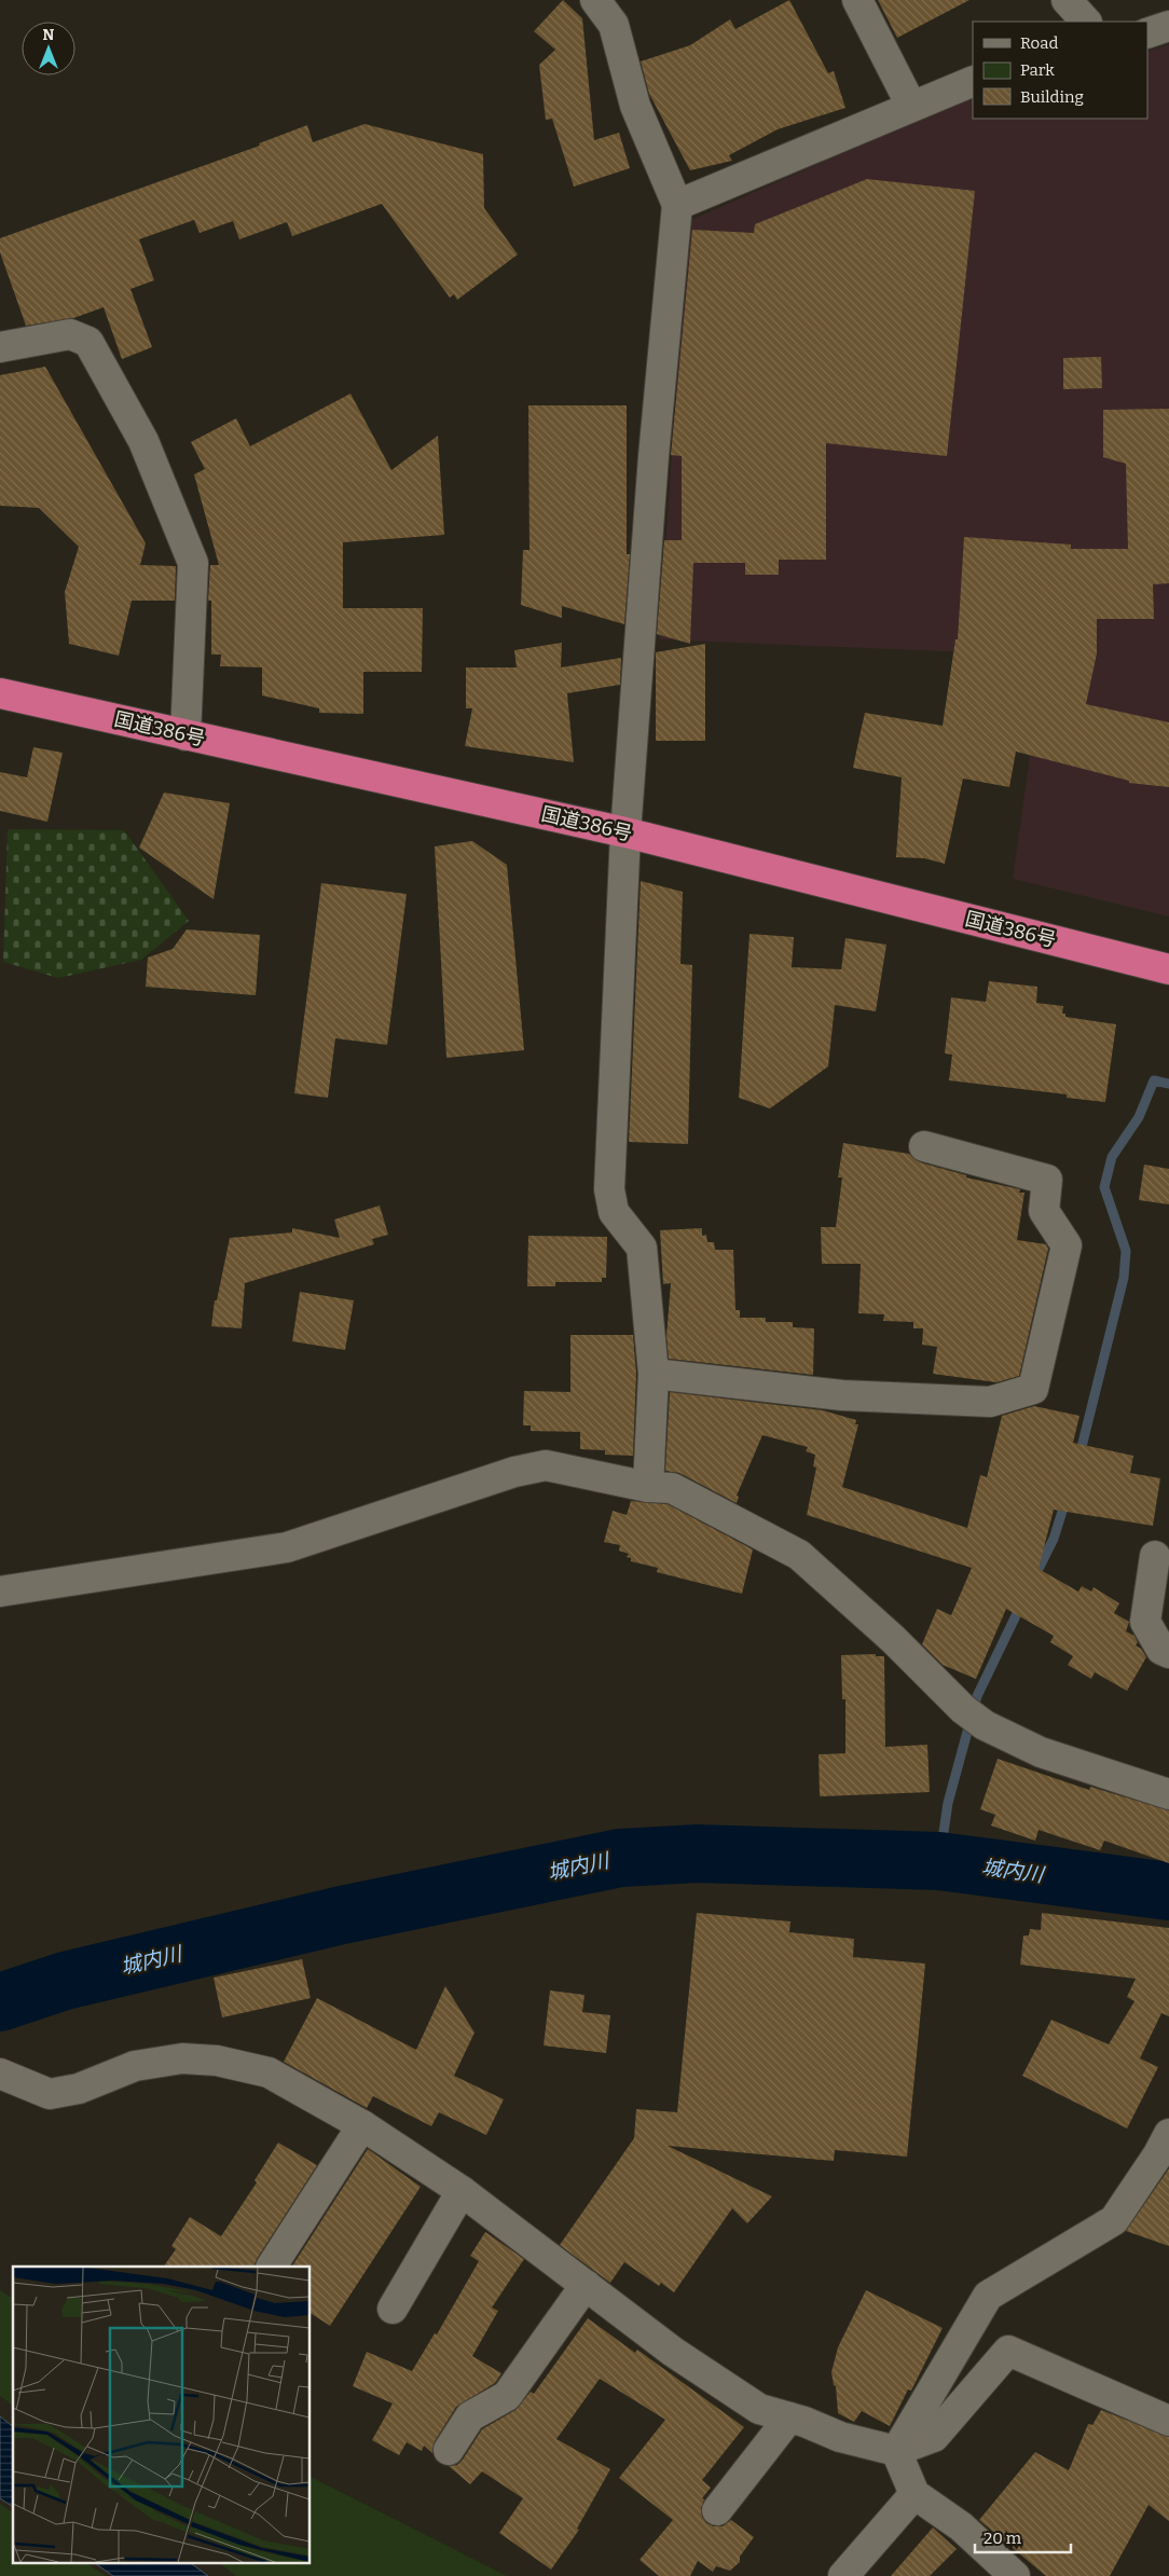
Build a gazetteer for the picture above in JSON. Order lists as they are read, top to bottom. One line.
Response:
{"streets":{"highway":["国道386号"]},"water":["城内川"],"legend":["Road","Park","Building"],"scale_bar":"20 m","north":"top"}
